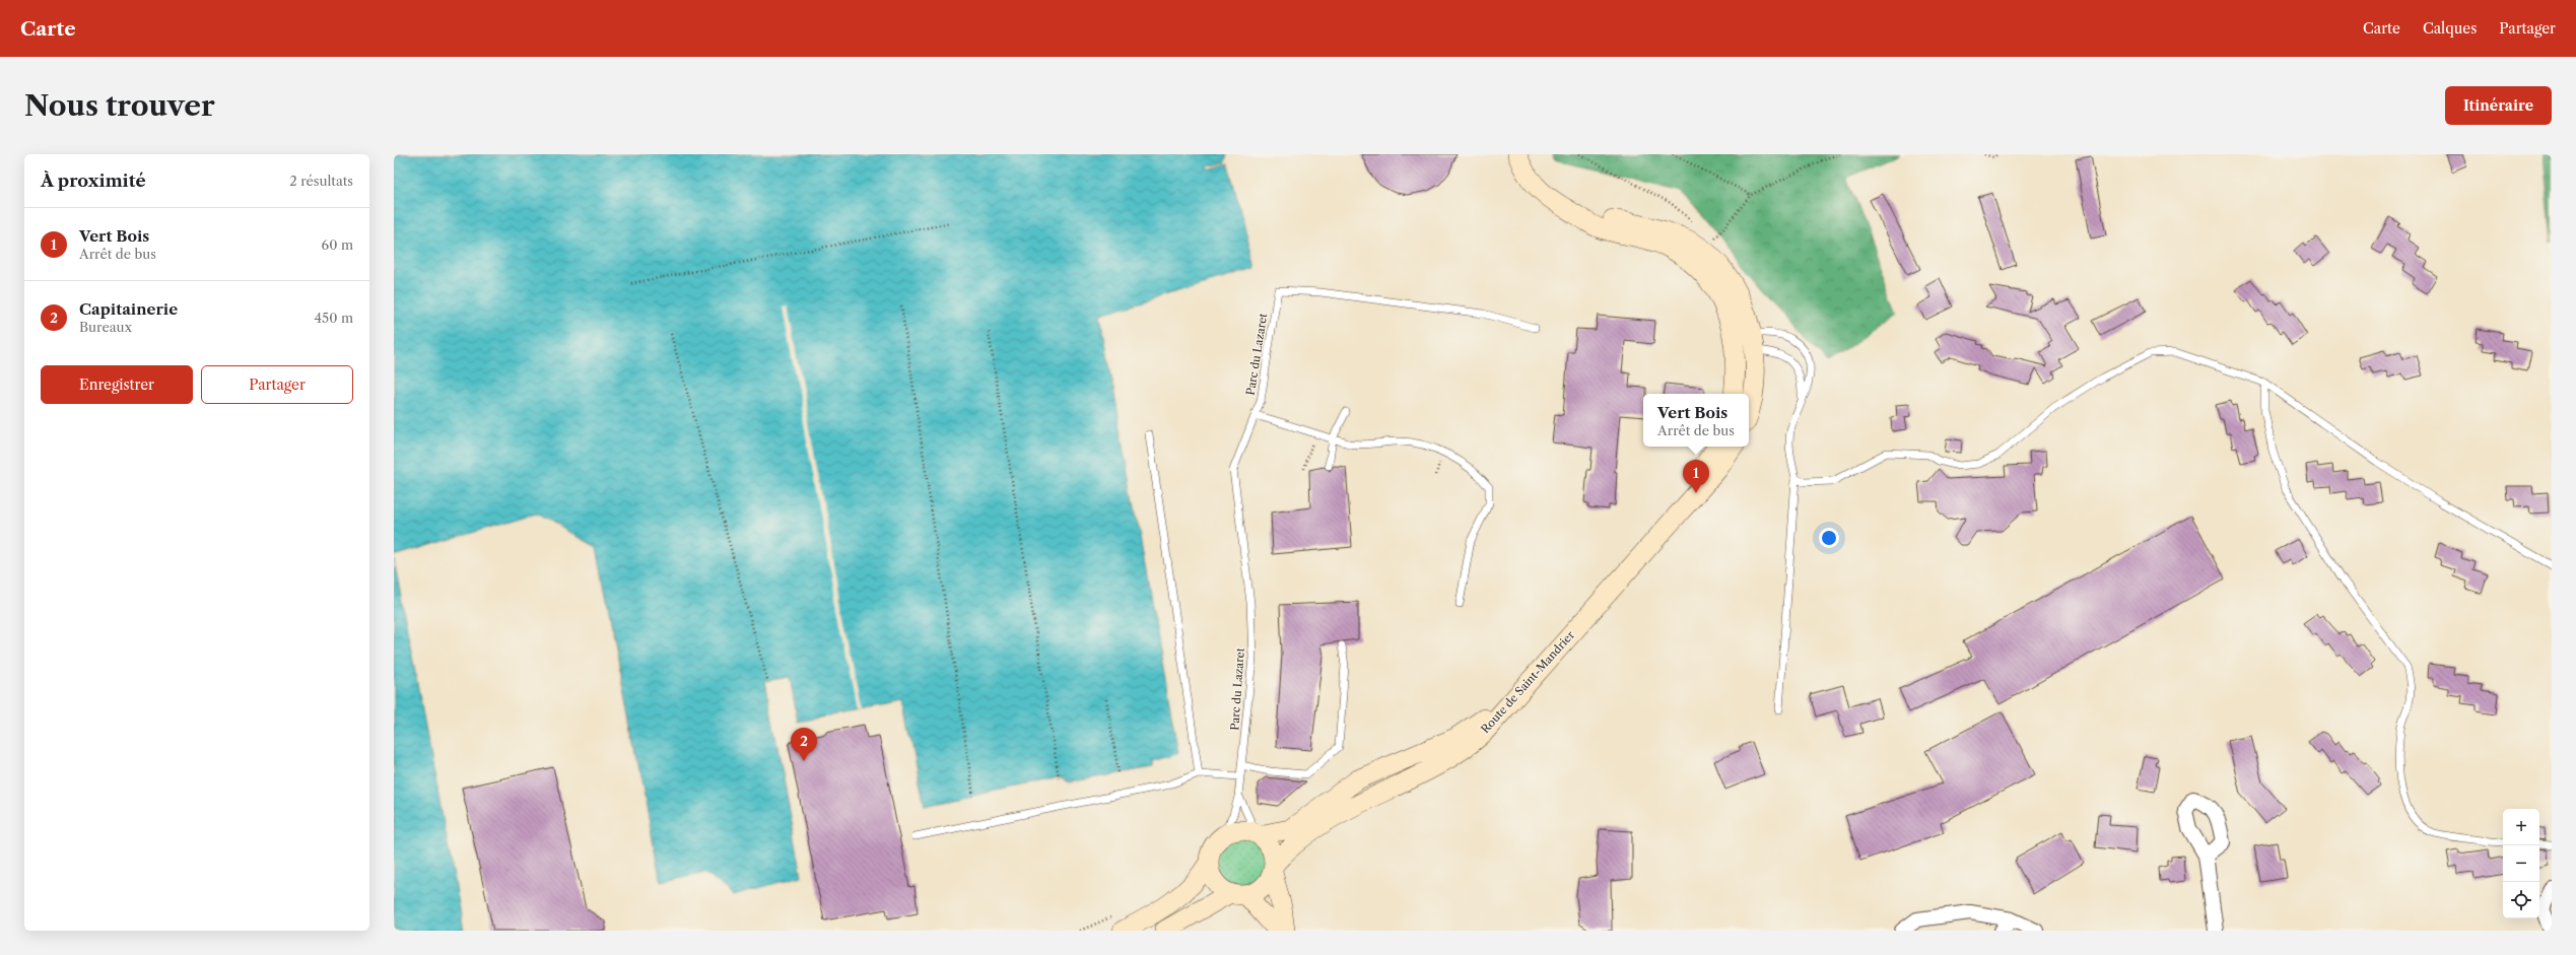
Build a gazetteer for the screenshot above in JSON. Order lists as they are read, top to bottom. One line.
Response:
{"streets":{"main road":["Route de Saint-Mandrier"],"lane":["Parc du Lazaret"]},"crossings":[["Parc du Lazaret","Route de Saint-Mandrier"]],"page":{"header":"Carte","nav":["Carte","Calques","Partager"],"buttons":["Itinéraire",["Enregistrer","Partager"]],"title":"Nous trouver","heading":["À proximité","2 résultats"],"list":[{"mark":"1","name":"Vert Bois","note":"Arrêt de bus","value":"60 m"},{"mark":"2","name":"Capitainerie","note":"Bureaux","value":"450 m"}],"popup":["Vert Bois","Arrêt de bus"],"pins":["1","2"],"map_buttons":["+","−"]}}
